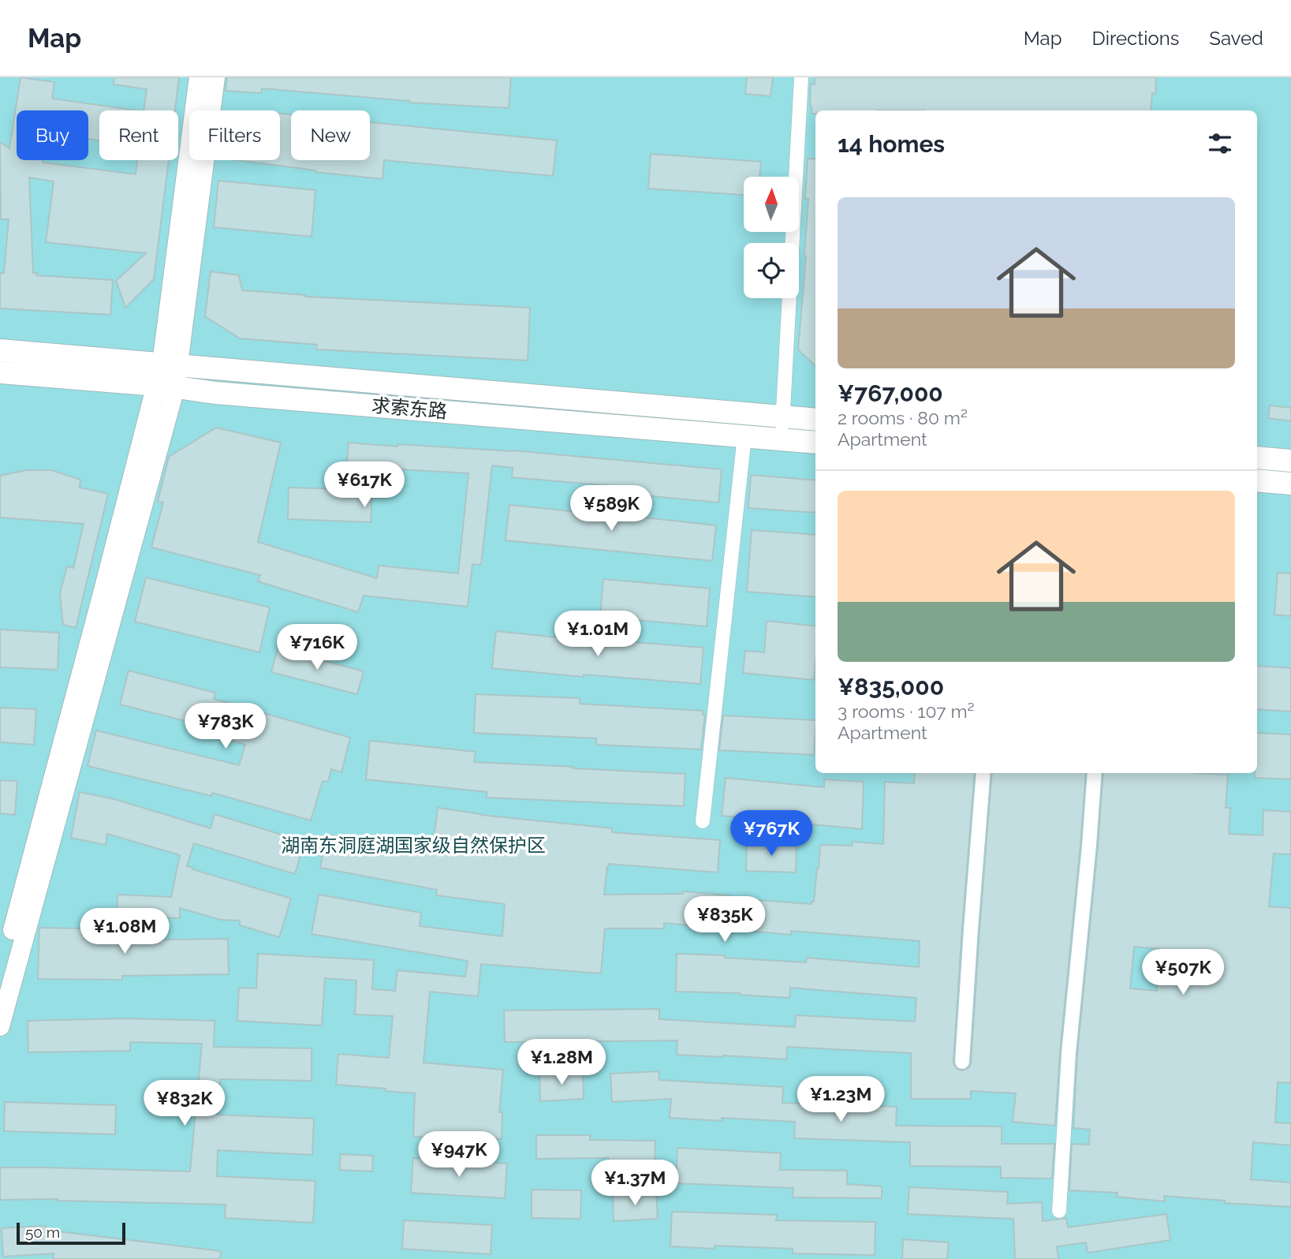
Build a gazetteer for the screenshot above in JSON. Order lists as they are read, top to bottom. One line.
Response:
{"streets":{"main road":["求索东路"]},"parks":["湖南东洞庭湖国家级自然保护区"],"scale_bar":"50 m","north":"top","page":{"header":"Map","nav":["Map","Directions","Saved"],"chip":["Buy","Rent","Filters","New"],"heading":"14 homes","list":[{"name":"¥767,000","note":"2 rooms · 80 m² · Apartment"},{"name":"¥835,000","note":"3 rooms · 107 m² · Apartment"}],"price":["¥617K","¥589K","¥1.01M","¥716K","¥783K","¥767K","¥835K","¥1.08M","¥507K","¥1.28M","¥1.23M","¥832K","¥947K","¥1.37M"],"scale":"50 m"}}
